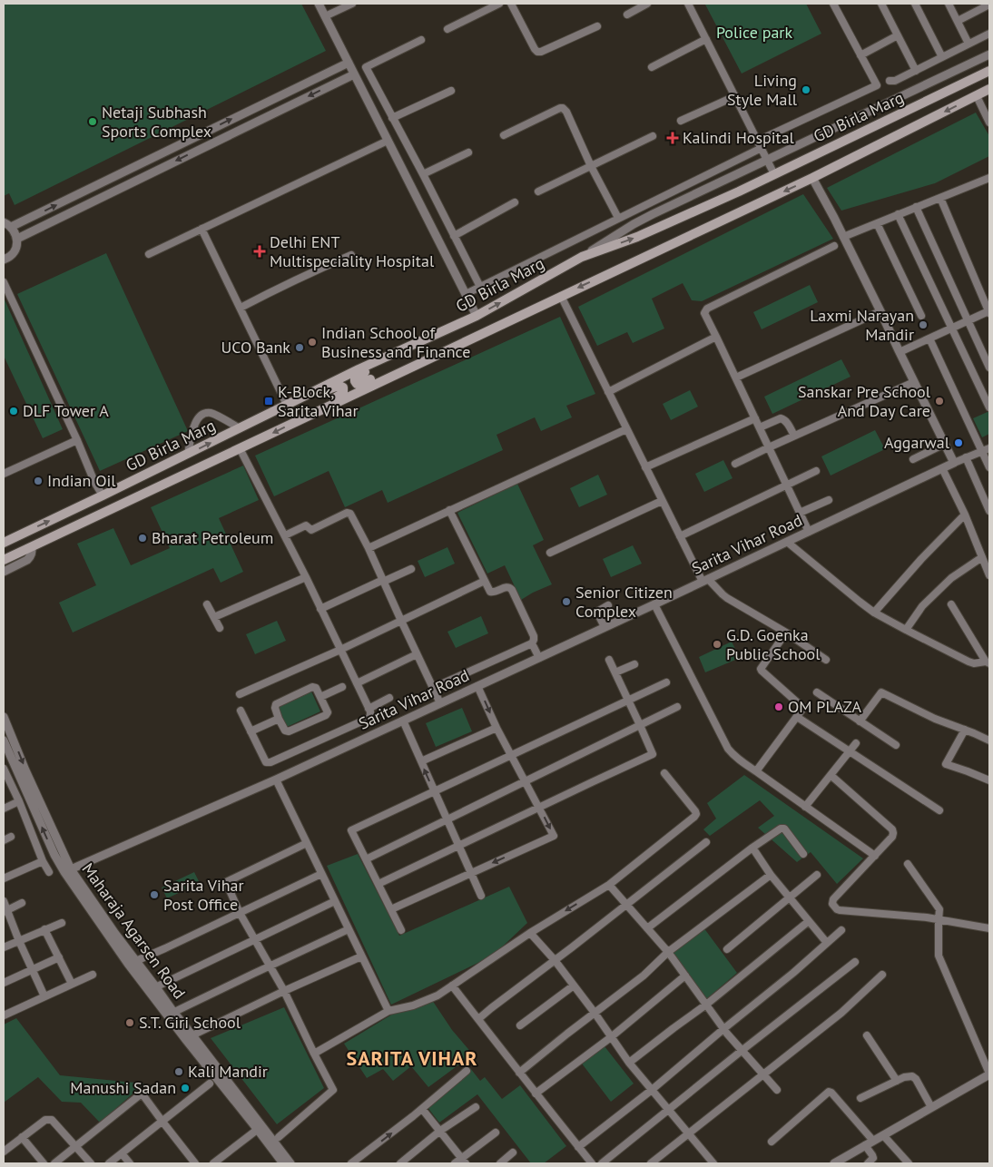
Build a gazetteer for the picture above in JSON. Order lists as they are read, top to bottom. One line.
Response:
{"streets":{"main road":["GD Birla Marg"],"street":["Sarita Vihar Road","Maharaja Agarsen Road"]},"crossings":[["Sarita Vihar Road","Maharaja Agarsen Road"]],"districts":["SARITA VIHAR"],"parks":["Police park"],"places":{"other":["Living Style Mall","Netaji Subhash Sports Complex","Laxmi Narayan Mandir","Indian School of Business and Finance","UCO Bank","Sanskar Pre School And Day Care","DLF Tower A","Aggarwal","Indian Oil","Bharat Petroleum","Senior Citizen Complex","G.D. Goenka Public School","OM PLAZA","Sarita Vihar Post Office","S.T. Giri School","Kali Mandir","Manushi Sadan"],"health":["Kalindi Hospital","Delhi ENT Multispeciality Hospital"],"transit":["K-Block, Sarita Vihar"]}}
